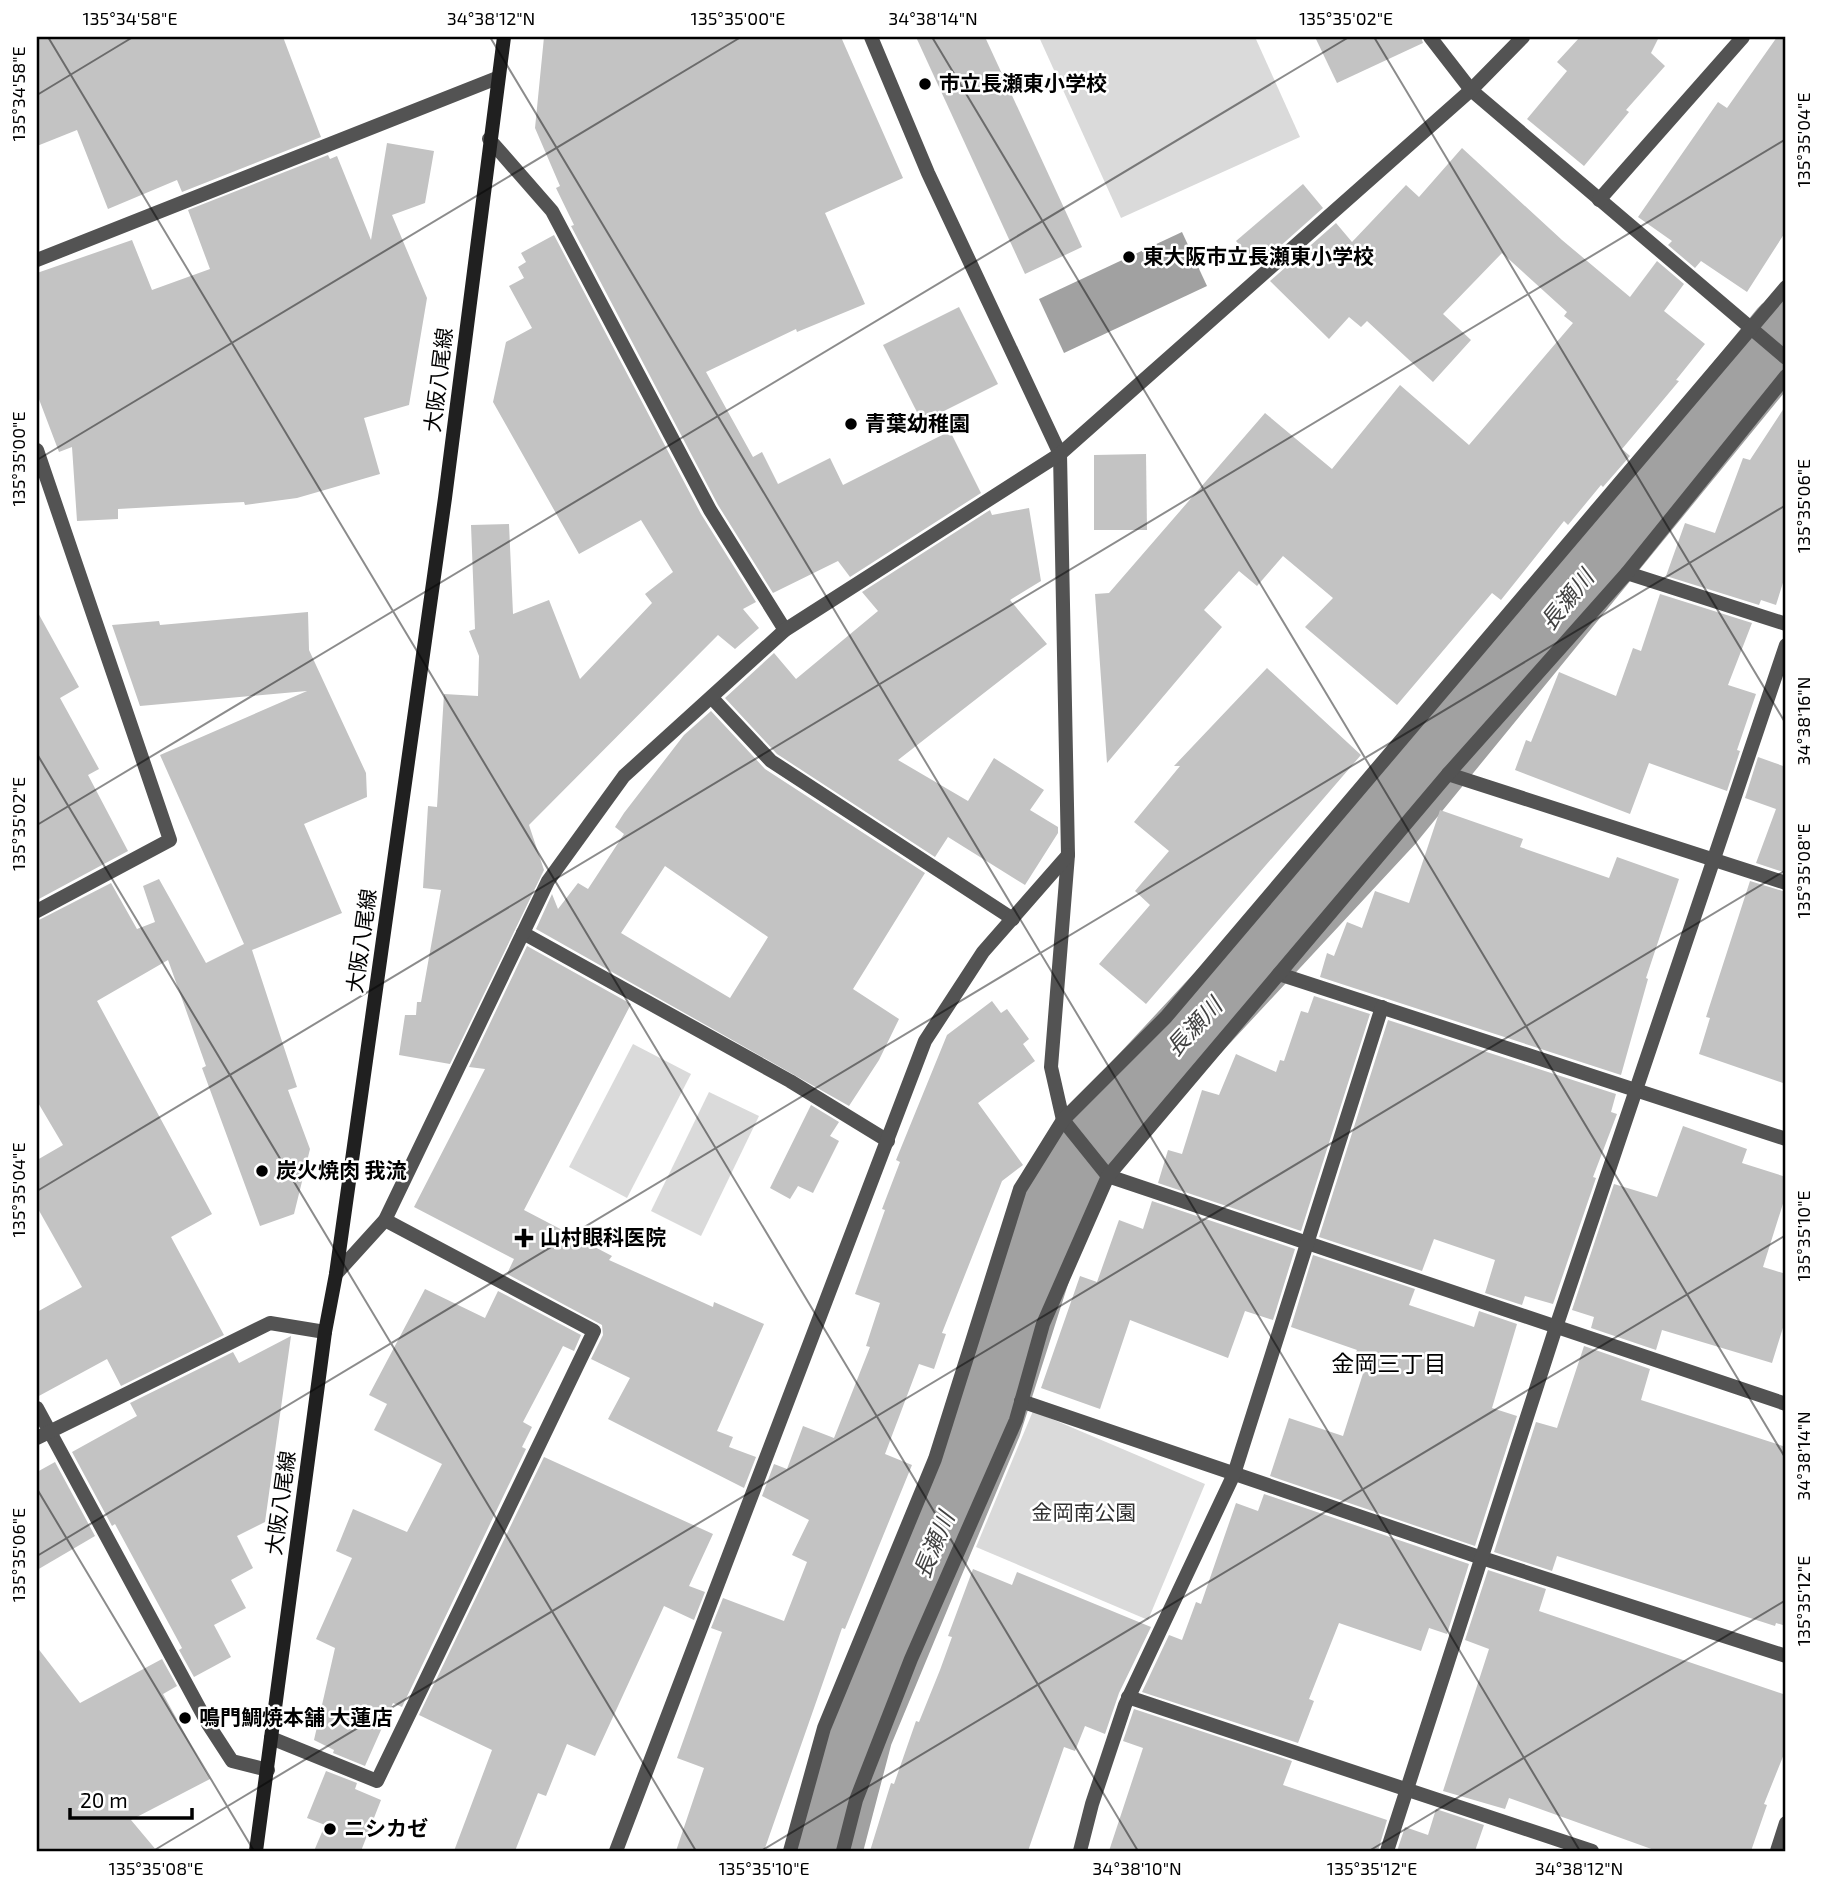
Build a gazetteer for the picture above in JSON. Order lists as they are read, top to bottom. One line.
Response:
{"streets":{"main road":["大阪八尾線"]},"districts":["金岡三丁目"],"water":["長瀬川"],"parks":["金岡南公園"],"places":{"other":["市立長瀬東小学校","東大阪市立長瀬東小学校","青葉幼稚園","炭火焼肉 我流","鳴門鯛焼本舗 大蓮店","ニシカゼ"],"health":["山村眼科医院"]},"scale_bar":"20 m","coordinates":["135°34'58\"E","34°38'12\"N","135°35'00\"E","34°38'14\"N","135°35'02\"E","135°35'04\"E","135°35'06\"E","34°38'16\"N","135°35'08\"E","135°35'10\"E","135°35'12\"E","34°38'10\"N"]}
